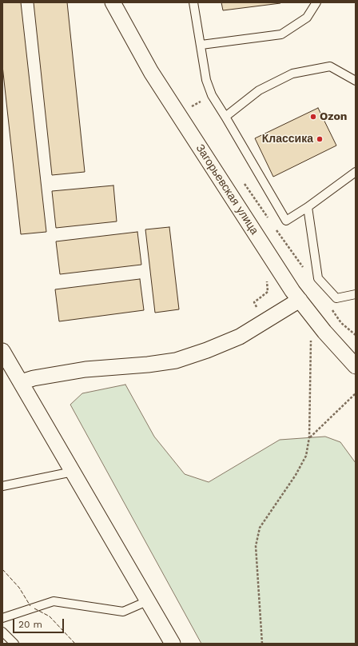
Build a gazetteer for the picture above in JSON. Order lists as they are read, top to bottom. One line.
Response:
{"streets":{"street":["Загорьевская улица"]},"places":["Ozon","Классика"],"scale_bar":"20 m"}
